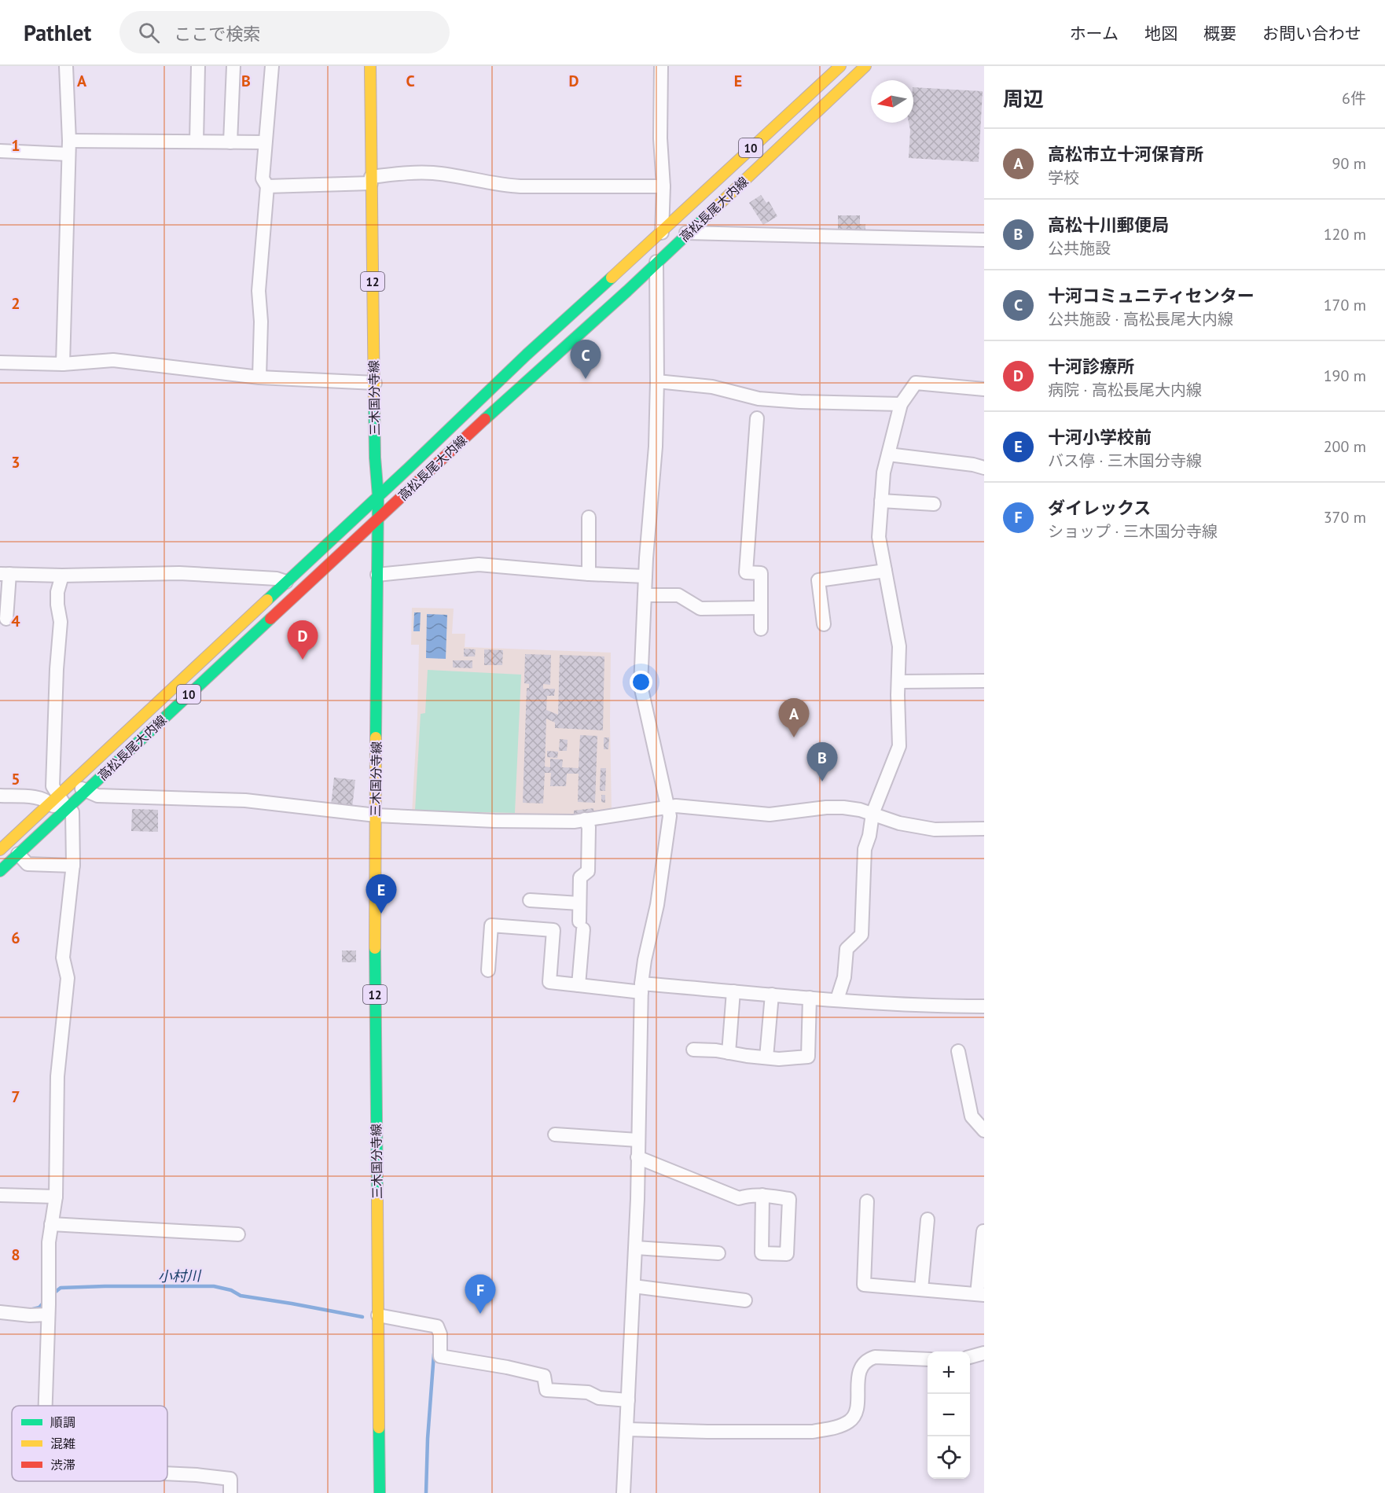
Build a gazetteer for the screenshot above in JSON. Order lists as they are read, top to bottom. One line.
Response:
{"streets":{"main road":["10","高松長尾大内線","12","三木国分寺線"]},"crossings":[["高松長尾大内線","三木国分寺線"]],"water":["小村川"],"legend":["順調","混雑","渋滞"],"north":"left","page":{"header":"Pathlet","search":"ここで検索","nav":["ホーム","地図","概要","お問い合わせ"],"heading":["周辺","6件"],"list":[{"mark":"A","name":"高松市立十河保育所","note":"学校","value":"90 m"},{"mark":"B","name":"高松十川郵便局","note":"公共施設","value":"120 m"},{"mark":"C","name":"十河コミュニティセンター","note":"公共施設 · 高松長尾大内線","value":"170 m"},{"mark":"D","name":"十河診療所","note":"病院 · 高松長尾大内線","value":"190 m"},{"mark":"E","name":"十河小学校前","note":"バス停 · 三木国分寺線","value":"200 m"},{"mark":"F","name":"ダイレックス","note":"ショップ · 三木国分寺線","value":"370 m"}],"pins":["C","D","A","B","E","F"],"map_buttons":["+","−"]},"grid":{"columns":["A","B","C","D","E"],"rows":["1","2","3","4","5","6","7","8"]}}
